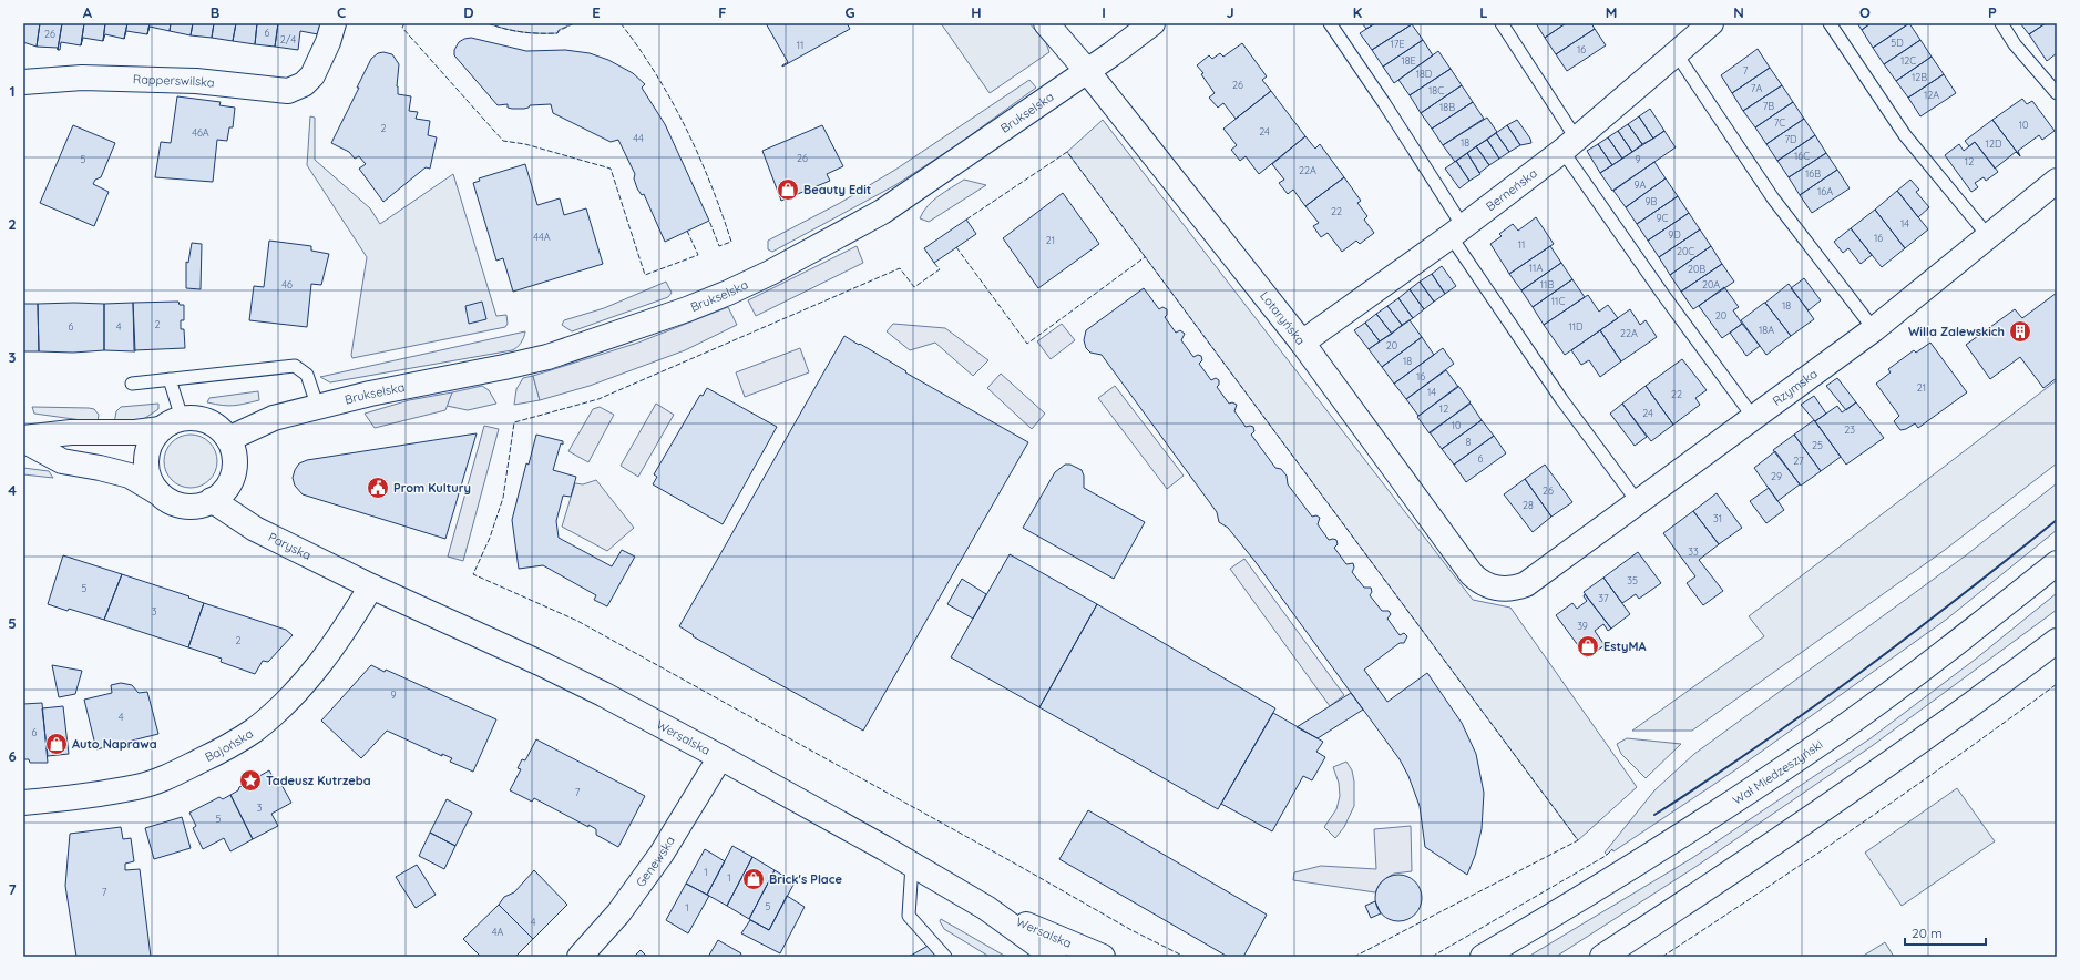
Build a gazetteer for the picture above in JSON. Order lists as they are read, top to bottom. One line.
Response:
{"streets":{"street":["Rapperswilska","Brukselska","Berneńska","Lotaryńska","Rzymska","Paryska","Wersalska","Bajońska","Wał Miedzeszyński","Genewska"]},"crossings":[["Brukselska","Lotaryńska"],["Brukselska","Paryska"],["Berneńska","Lotaryńska"],["Lotaryńska","Rzymska"],["Paryska","Wersalska"],["Paryska","Bajońska"],["Wersalska","Bajońska"],["Wersalska","Genewska"]],"places":{"shop":["Beauty Edit","EstyMA","Auto Naprawa","Brick's Place"],"building":["Willa Zalewskich"],"public building":["Prom Kultury"],"place":["Tadeusz Kutrzeba"]},"house_numbers":["6","26","2/4","5D","17E","11","16","18E","12C","7","18D","12B","26","7A","18C","12A","7B","18B","7C","10","2","24","46A","44","7D","18","12D","16C","26","5","9","12","22A","16B","9A","16A","9B","22","9C","14","9D","44A","16","21","11","20C","11A","20B","46","11B","20A","11C","18","20","2","6","4","11D","18A","22A","20","18","16","21","14","22","12","24","10","23","8","25","6","27","29","26","28","31","33","35","5","37","3","39","2","9","4","6","7","3","5","1","1","7","5","1","4","4A"],"scale_bar":"20 m","grid":{"columns":["A","B","C","D","E","F","G","H","I","J","K","L","M","N","O","P"],"rows":["1","2","3","4","5","6","7"]}}
